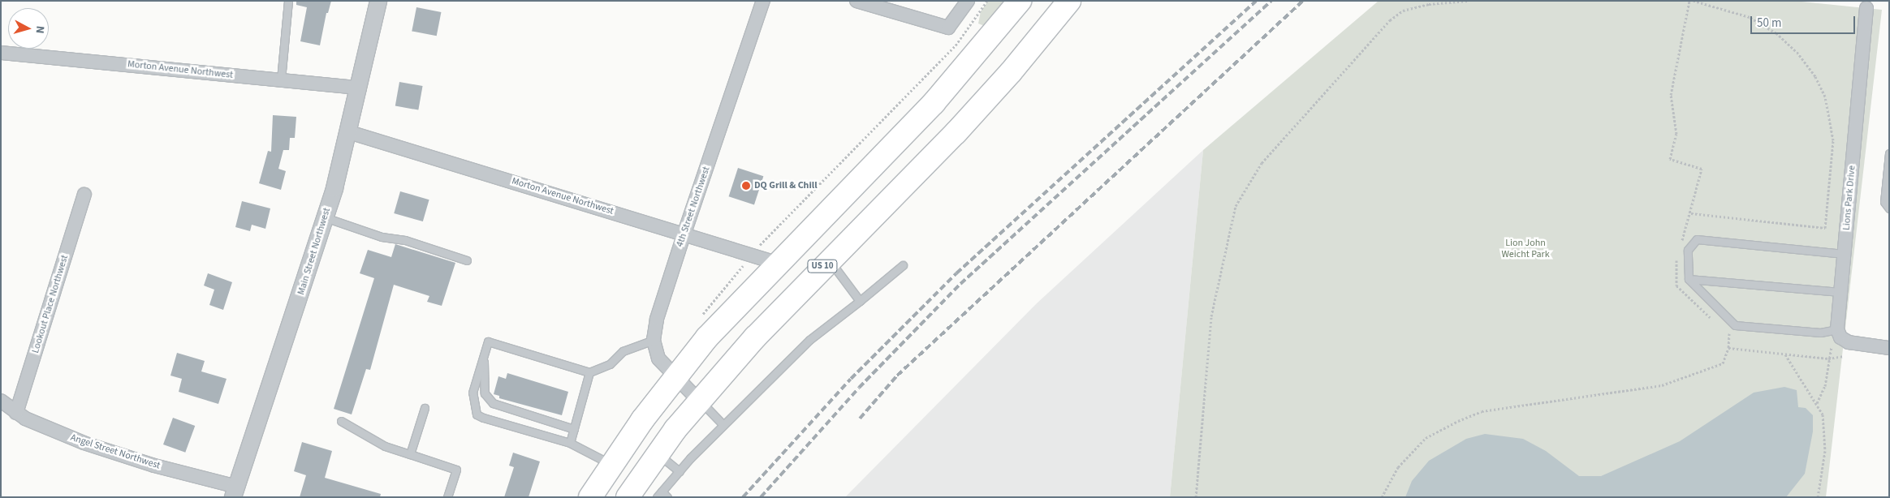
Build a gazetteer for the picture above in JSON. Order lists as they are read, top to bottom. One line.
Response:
{"streets":{"highway":["US 10"],"street":["Morton Avenue Northwest","Lions Park Drive","4th Street Northwest","Main Street Northwest","Lookout Place Northwest","Angel Street Northwest"]},"crossings":[["Morton Avenue Northwest","4th Street Northwest"],["Morton Avenue Northwest","Main Street Northwest"],["4th Street Northwest","US 10"],["Main Street Northwest","Angel Street Northwest"],["Lookout Place Northwest","Angel Street Northwest"]],"parks":["Lion John Weicht Park"],"places":["DQ Grill & Chill"],"scale_bar":"50 m","north":"right"}
